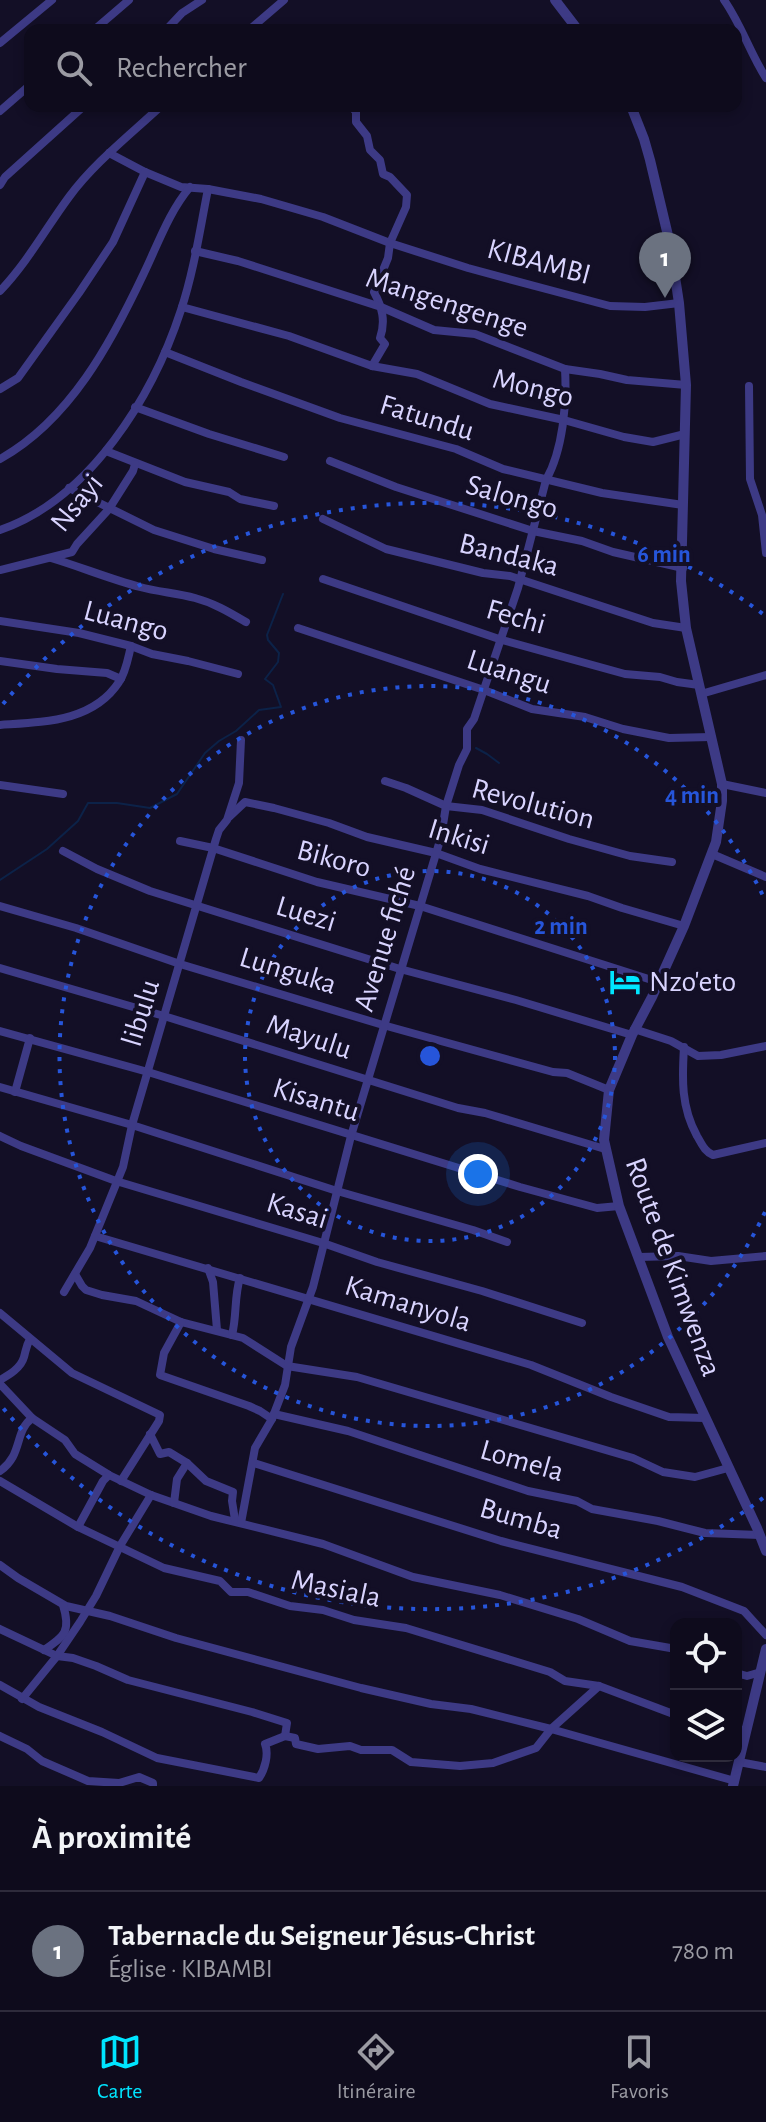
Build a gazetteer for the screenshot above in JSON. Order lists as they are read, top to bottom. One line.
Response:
{"streets":{"street":["KIBAMBI","Mangengenge","Mongo","Fatundu","Salongo","Nsayi","Bandaka","Fechi","Luango","Luangu","Revolution","Inkisi","Bikoro","Luezi","Avenue fiché","Lunguka","libulu","Mayulu","Kisantu","Kasai","Route de Kimwenza","Kamanyola","Lomela","Bumba","Masiala"]},"crossings":[["KIBAMBI","Route de Kimwenza"],["Mangengenge","Avenue fiché"],["Mangengenge","Route de Kimwenza"],["Mongo","Avenue fiché"],["Mongo","Route de Kimwenza"],["Fatundu","Avenue fiché"],["Fatundu","Route de Kimwenza"],["Salongo","Avenue fiché"],["Salongo","Route de Kimwenza"],["Nsayi","Luango"],["Bandaka","Avenue fiché"],["Bandaka","Route de Kimwenza"],["Fechi","Avenue fiché"],["Fechi","Route de Kimwenza"],["Luangu","Avenue fiché"],["Luangu","Route de Kimwenza"],["Revolution","Avenue fiché"],["Inkisi","Avenue fiché"],["Inkisi","libulu"],["Inkisi","Route de Kimwenza"],["Bikoro","Avenue fiché"],["Bikoro","libulu"],["Bikoro","Route de Kimwenza"],["Luezi","Avenue fiché"],["Luezi","libulu"],["Luezi","Route de Kimwenza"],["Avenue fiché","Lunguka"],["Avenue fiché","Mayulu"],["Avenue fiché","Kisantu"],["Avenue fiché","Kasai"],["Avenue fiché","Kamanyola"],["Avenue fiché","Lomela"],["Avenue fiché","Bumba"],["Lunguka","libulu"],["Lunguka","Route de Kimwenza"],["libulu","Mayulu"],["libulu","Kisantu"],["libulu","Kasai"],["libulu","Kamanyola"],["Mayulu","Route de Kimwenza"],["Kisantu","Route de Kimwenza"],["Route de Kimwenza","Kamanyola"],["Route de Kimwenza","Lomela"]],"places":{"hotel":["Nzo'eto"]},"page":{"search":"Rechercher","pins":"1","heading":"À proximité","list":[{"mark":"1","name":"Tabernacle du Seigneur Jésus-Christ","note":"Église · KIBAMBI","value":"780 m"}],"nav":["Carte","Itinéraire","Favoris"]},"rings":["6 min","4 min","2 min"]}
